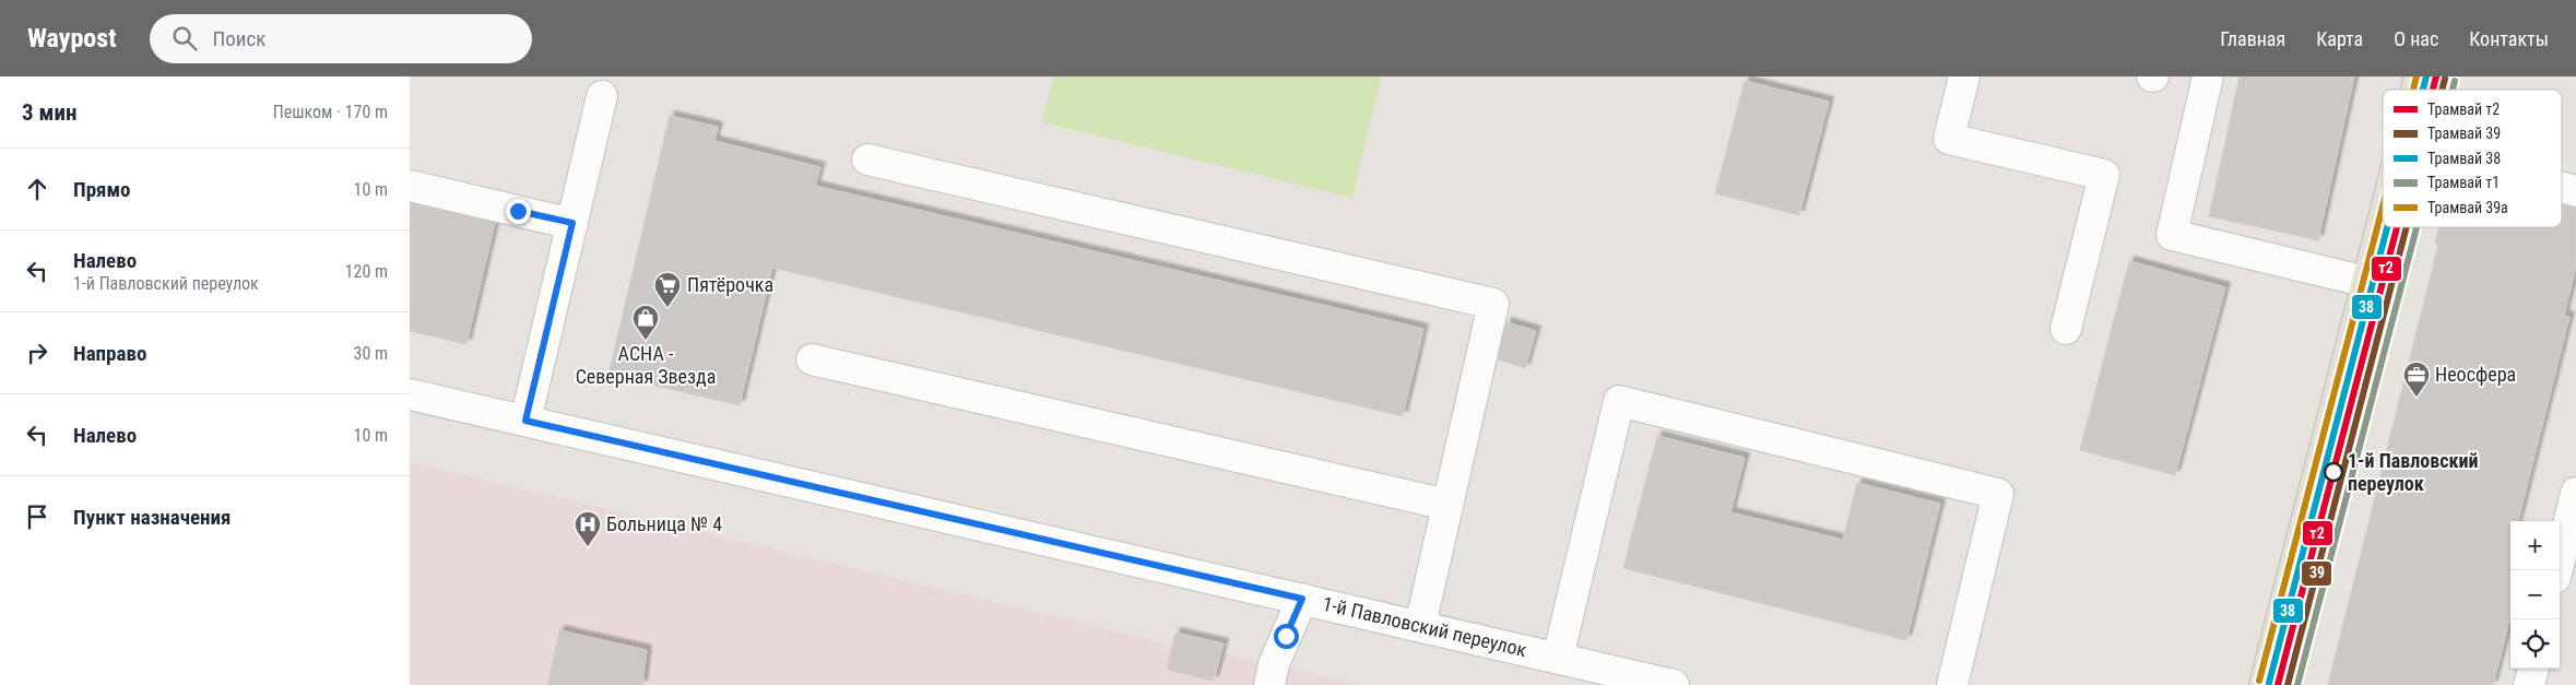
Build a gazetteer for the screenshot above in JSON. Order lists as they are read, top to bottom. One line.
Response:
{"streets":{"street":["1-й Павловский переулок"]},"places":{"supermarket":["Пятёрочка"],"shop":["АСНА - Северная Звезда"],"office":["Неосфера"],"other":["1-й Павловский переулок"],"hospital":["Больница № 4"]},"lines":["tram line т2","tram line 38","tram line 39а","tram line 39","tram line т1"],"legend":["Трамвай т2","Трамвай 39","Трамвай 38","Трамвай т1","Трамвай 39а"],"page":{"header":"Waypost","search":"Поиск","nav":["Главная","Карта","О нас","Контакты"],"heading":["3 мин","Пешком · 170 m"],"list":[["Прямо","10 m"],["Налево","1-й Павловский переулок","120 m"],["Направо","30 m"],["Налево","10 m"],"Пункт назначения"],"map_buttons":["+","−"]}}
